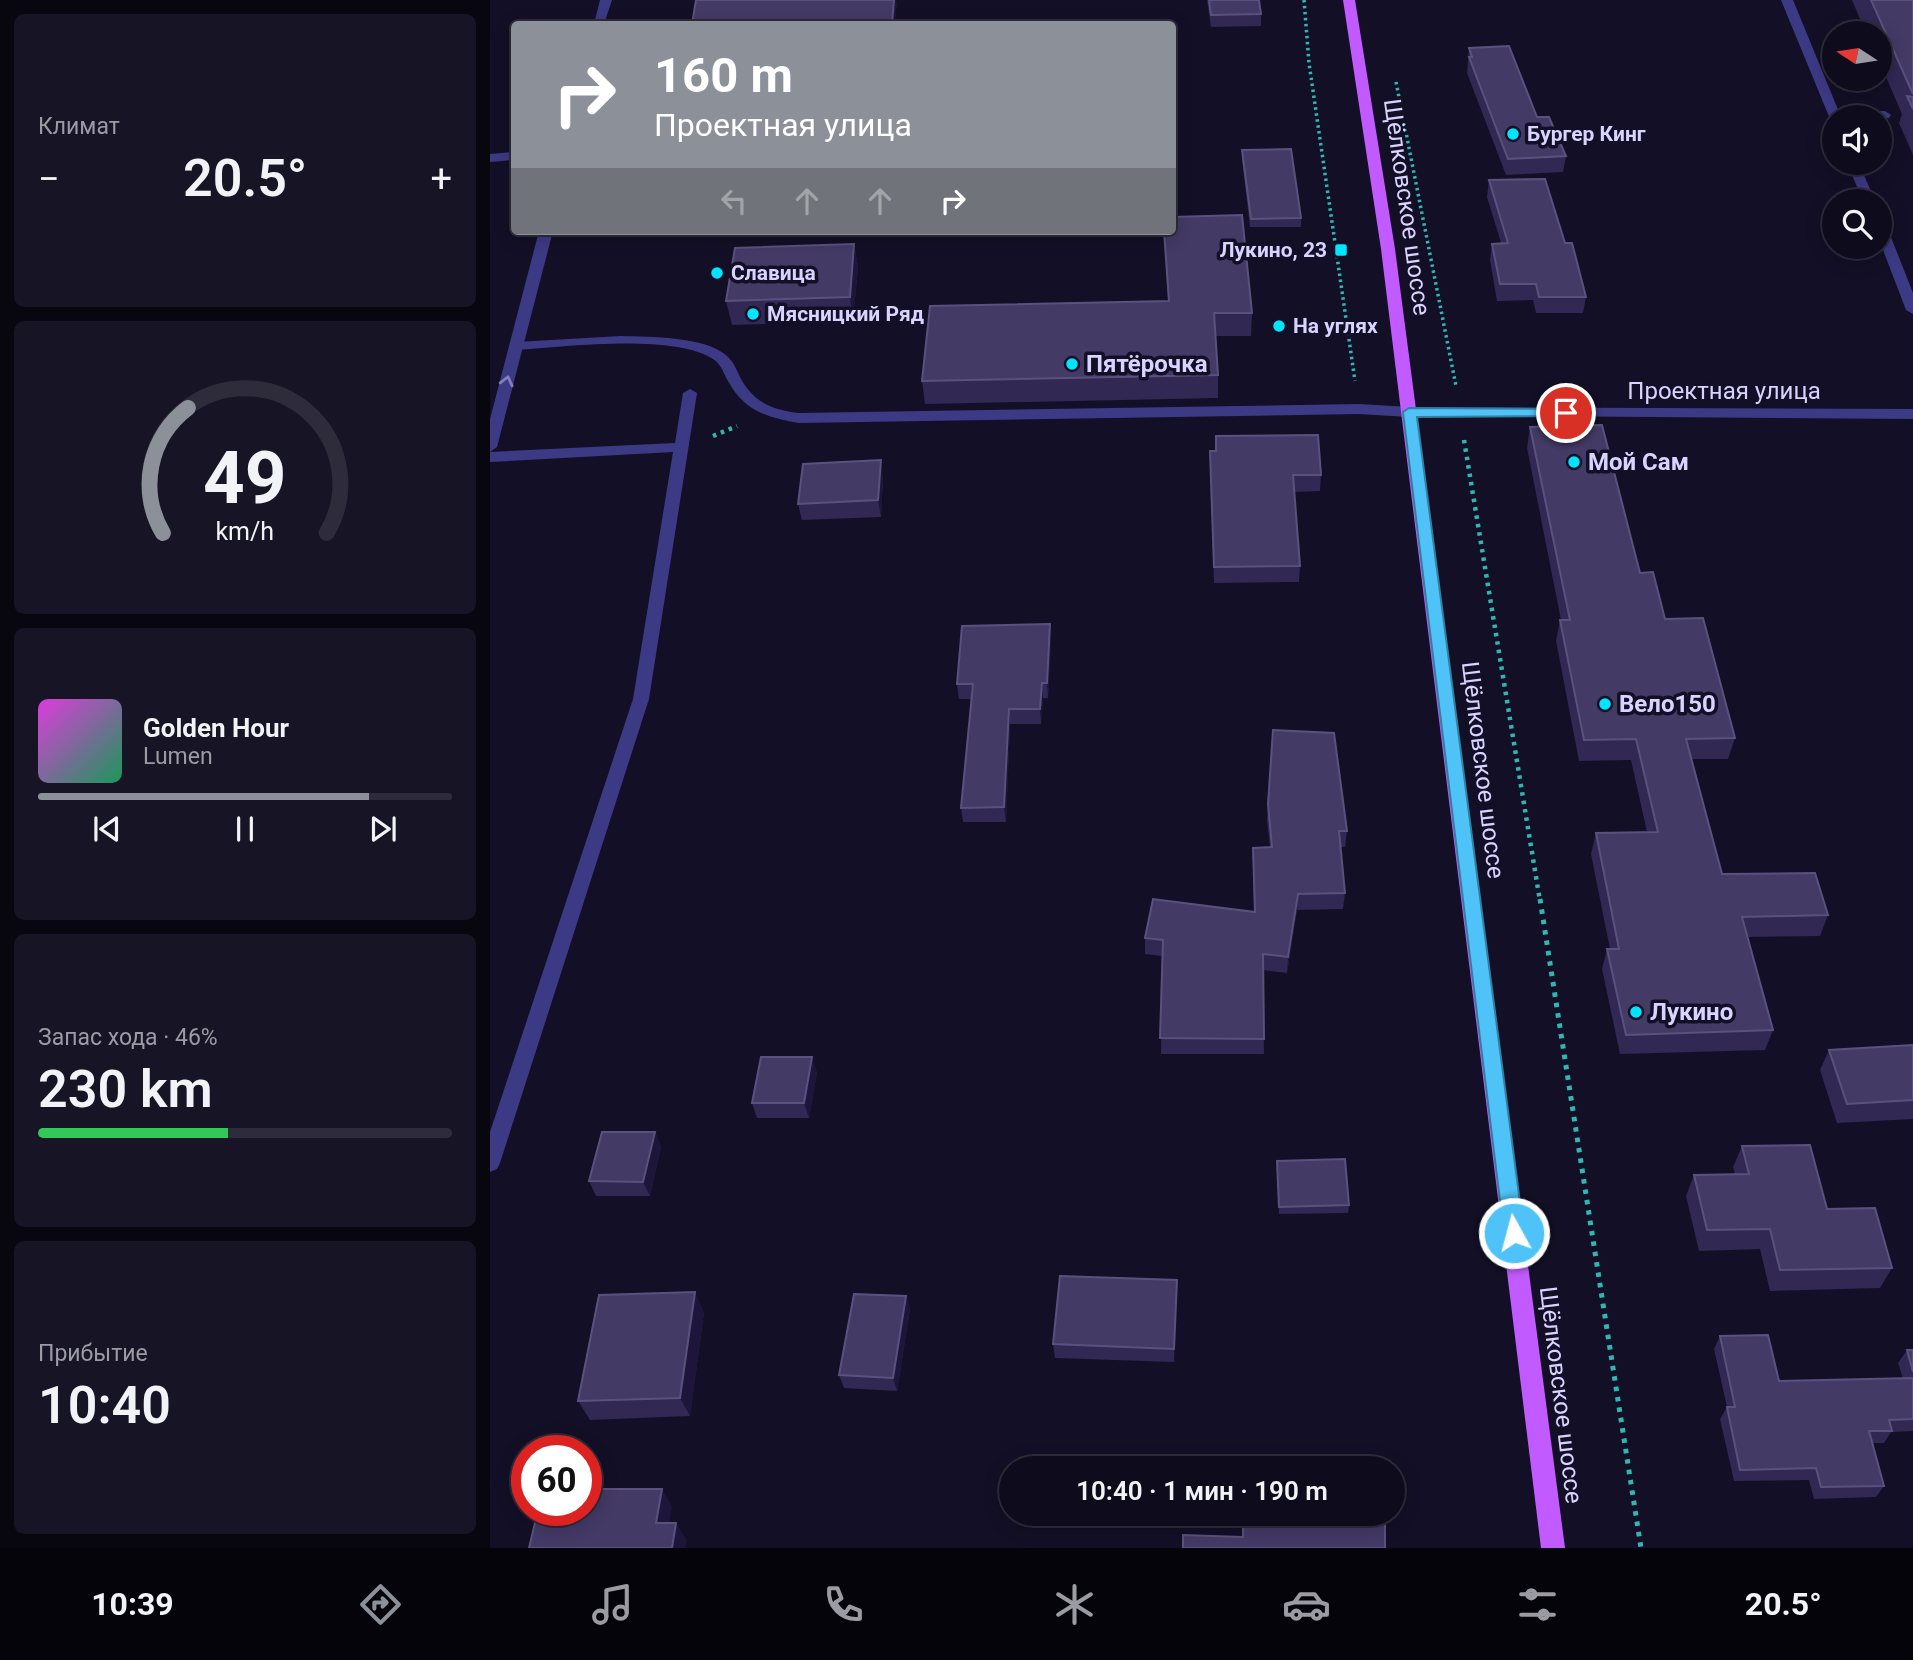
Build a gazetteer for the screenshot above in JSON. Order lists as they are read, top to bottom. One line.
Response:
{"streets":{"main road":["Щёлковское шоссе"],"street":["Проектная улица"]},"crossings":[["Щёлковское шоссе","Проектная улица"]],"places":{"other":["Бургер Кинг","Славица","Мясницкий Ряд","На углях","Пятёрочка","Мой Сам","Вело150","Лукино"],"transit":["Лукино, 23"]},"north":"left","page":{"tile":["Климат",["Запас хода · 46%","230 km"],["Прибытие","10:40"]],"turn":["160 m","Проектная улица"],"heat":["−","20.5°","+"],"song":["Golden Hour","Lumen"],"limit":"60","trip":"10:40 · 1 мин · 190 m","tabs":["10:39","20.5°"],"gauge":["49","km/h"]}}
